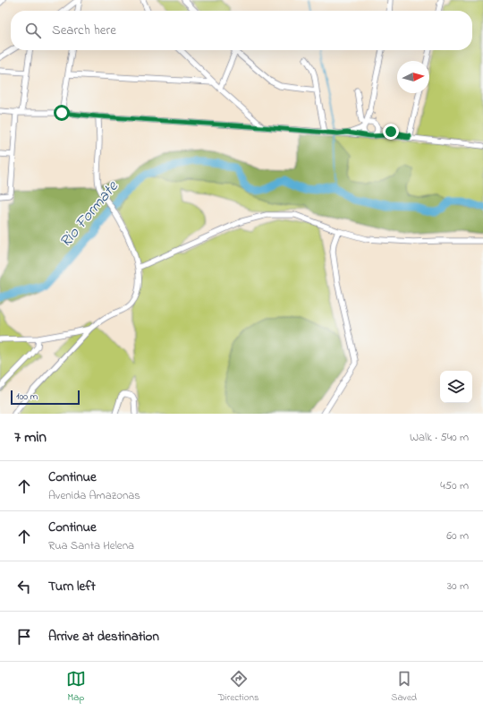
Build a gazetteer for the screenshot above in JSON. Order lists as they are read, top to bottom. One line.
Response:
{"water":["Rio Formate"],"scale_bar":"100 m","north":"right","page":{"search":"Search here","scale":"100 m","heading":["7 min","Walk · 540 m"],"list":[["Continue","Avenida Amazonas","450 m"],["Continue","Rua Santa Helena","60 m"],["Turn left","30 m"],"Arrive at destination"],"nav":["Map","Directions","Saved"]}}
